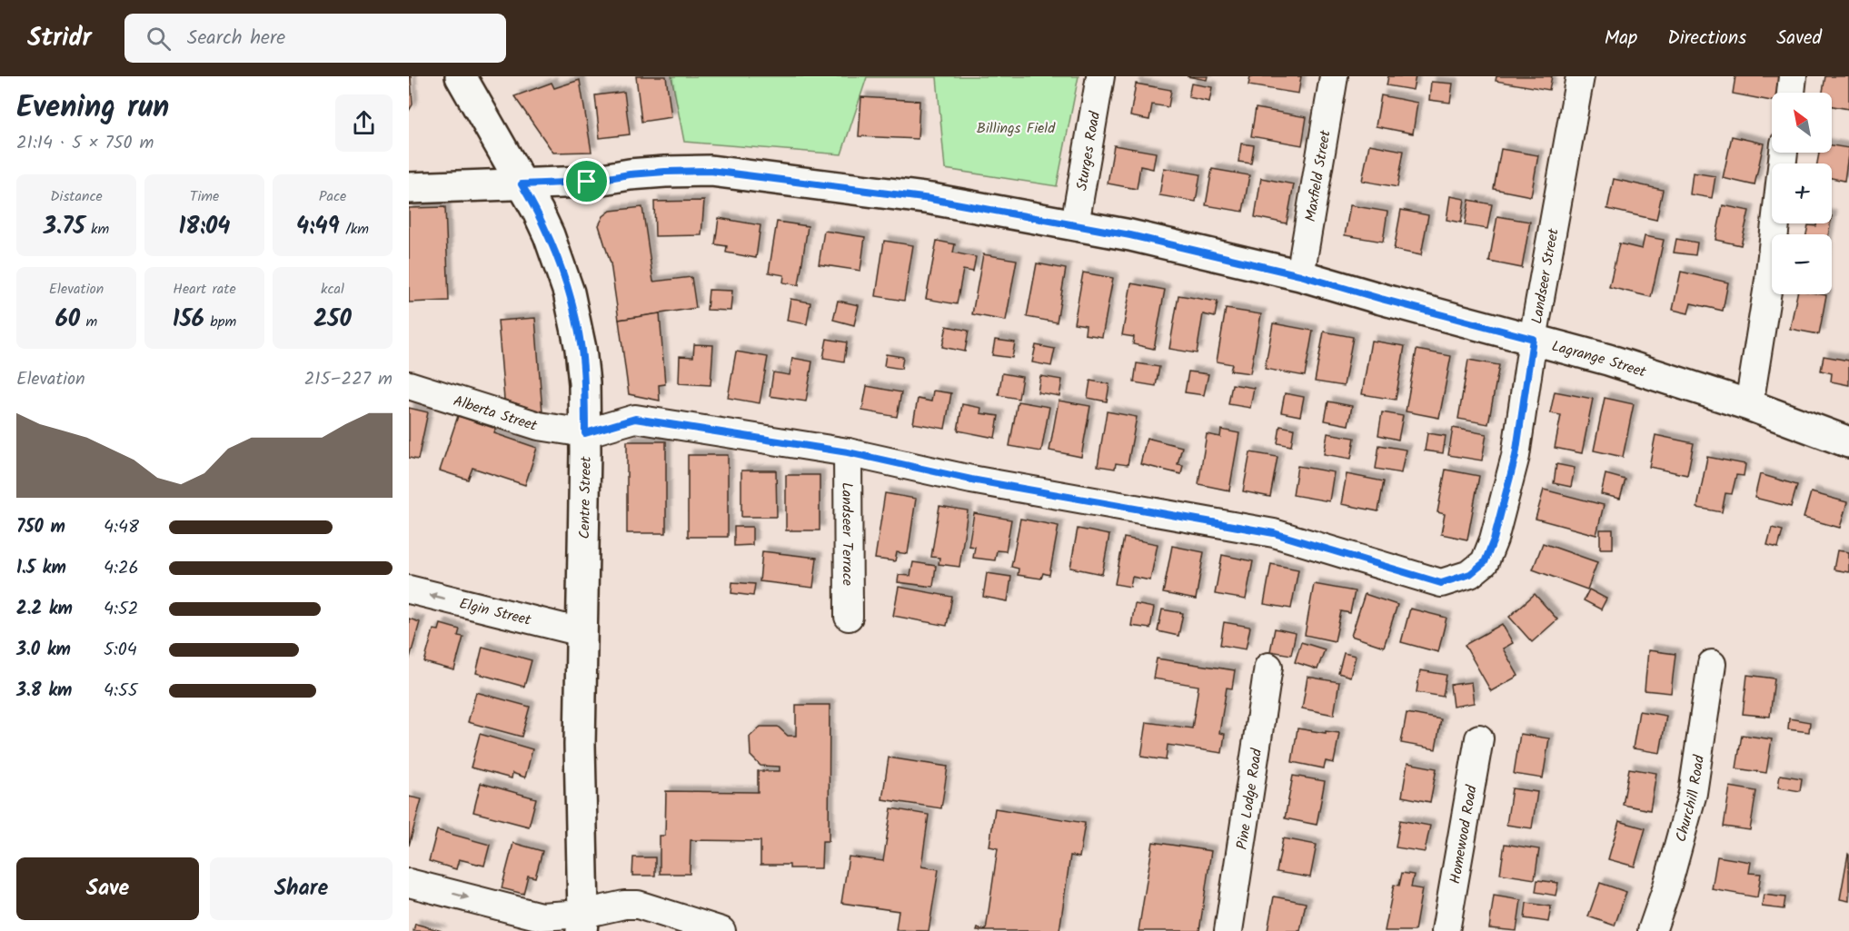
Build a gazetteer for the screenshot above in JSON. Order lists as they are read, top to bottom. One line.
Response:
{"streets":{"main road":["Lagrange Street","Centre Street"],"street":["Sturges Road","Maxfield Street","Landseer Street","Alberta Street","Landseer Terrace","Elgin Street","Pine Lodge Road","Churchill Road","Homewood Road"]},"crossings":[["Sturges Road","Lagrange Street"],["Maxfield Street","Lagrange Street"],["Landseer Street","Lagrange Street"],["Landseer Street","Alberta Street"],["Landseer Street","Centre Street"],["Landseer Street","Landseer Terrace"],["Lagrange Street","Centre Street"],["Alberta Street","Centre Street"],["Centre Street","Elgin Street"]],"one_way":["Elgin Street"],"parks":["Billings Field"],"north":"top left","page":{"header":"Stridr","search":"Search here","nav":["Map","Directions","Saved"],"heading":["Evening run","21:14 · 5 × 750 m"],"map_buttons":["+","−"],"stats":[["Distance","3.75 km"],["Time","18:04"],["Pace","4:49 /km"],["Elevation","60 m"],["Heart rate","156 bpm"],["kcal","250"]],"chart":["Elevation","215–227 m"],"list":[{"name":"750 m","note":"4:48"},{"name":"1.5 km","note":"4:26"},{"name":"2.2 km","note":"4:52"},{"name":"3.0 km","note":"5:04"},{"name":"3.8 km","note":"4:55"}],"buttons":["Save","Share"]}}
